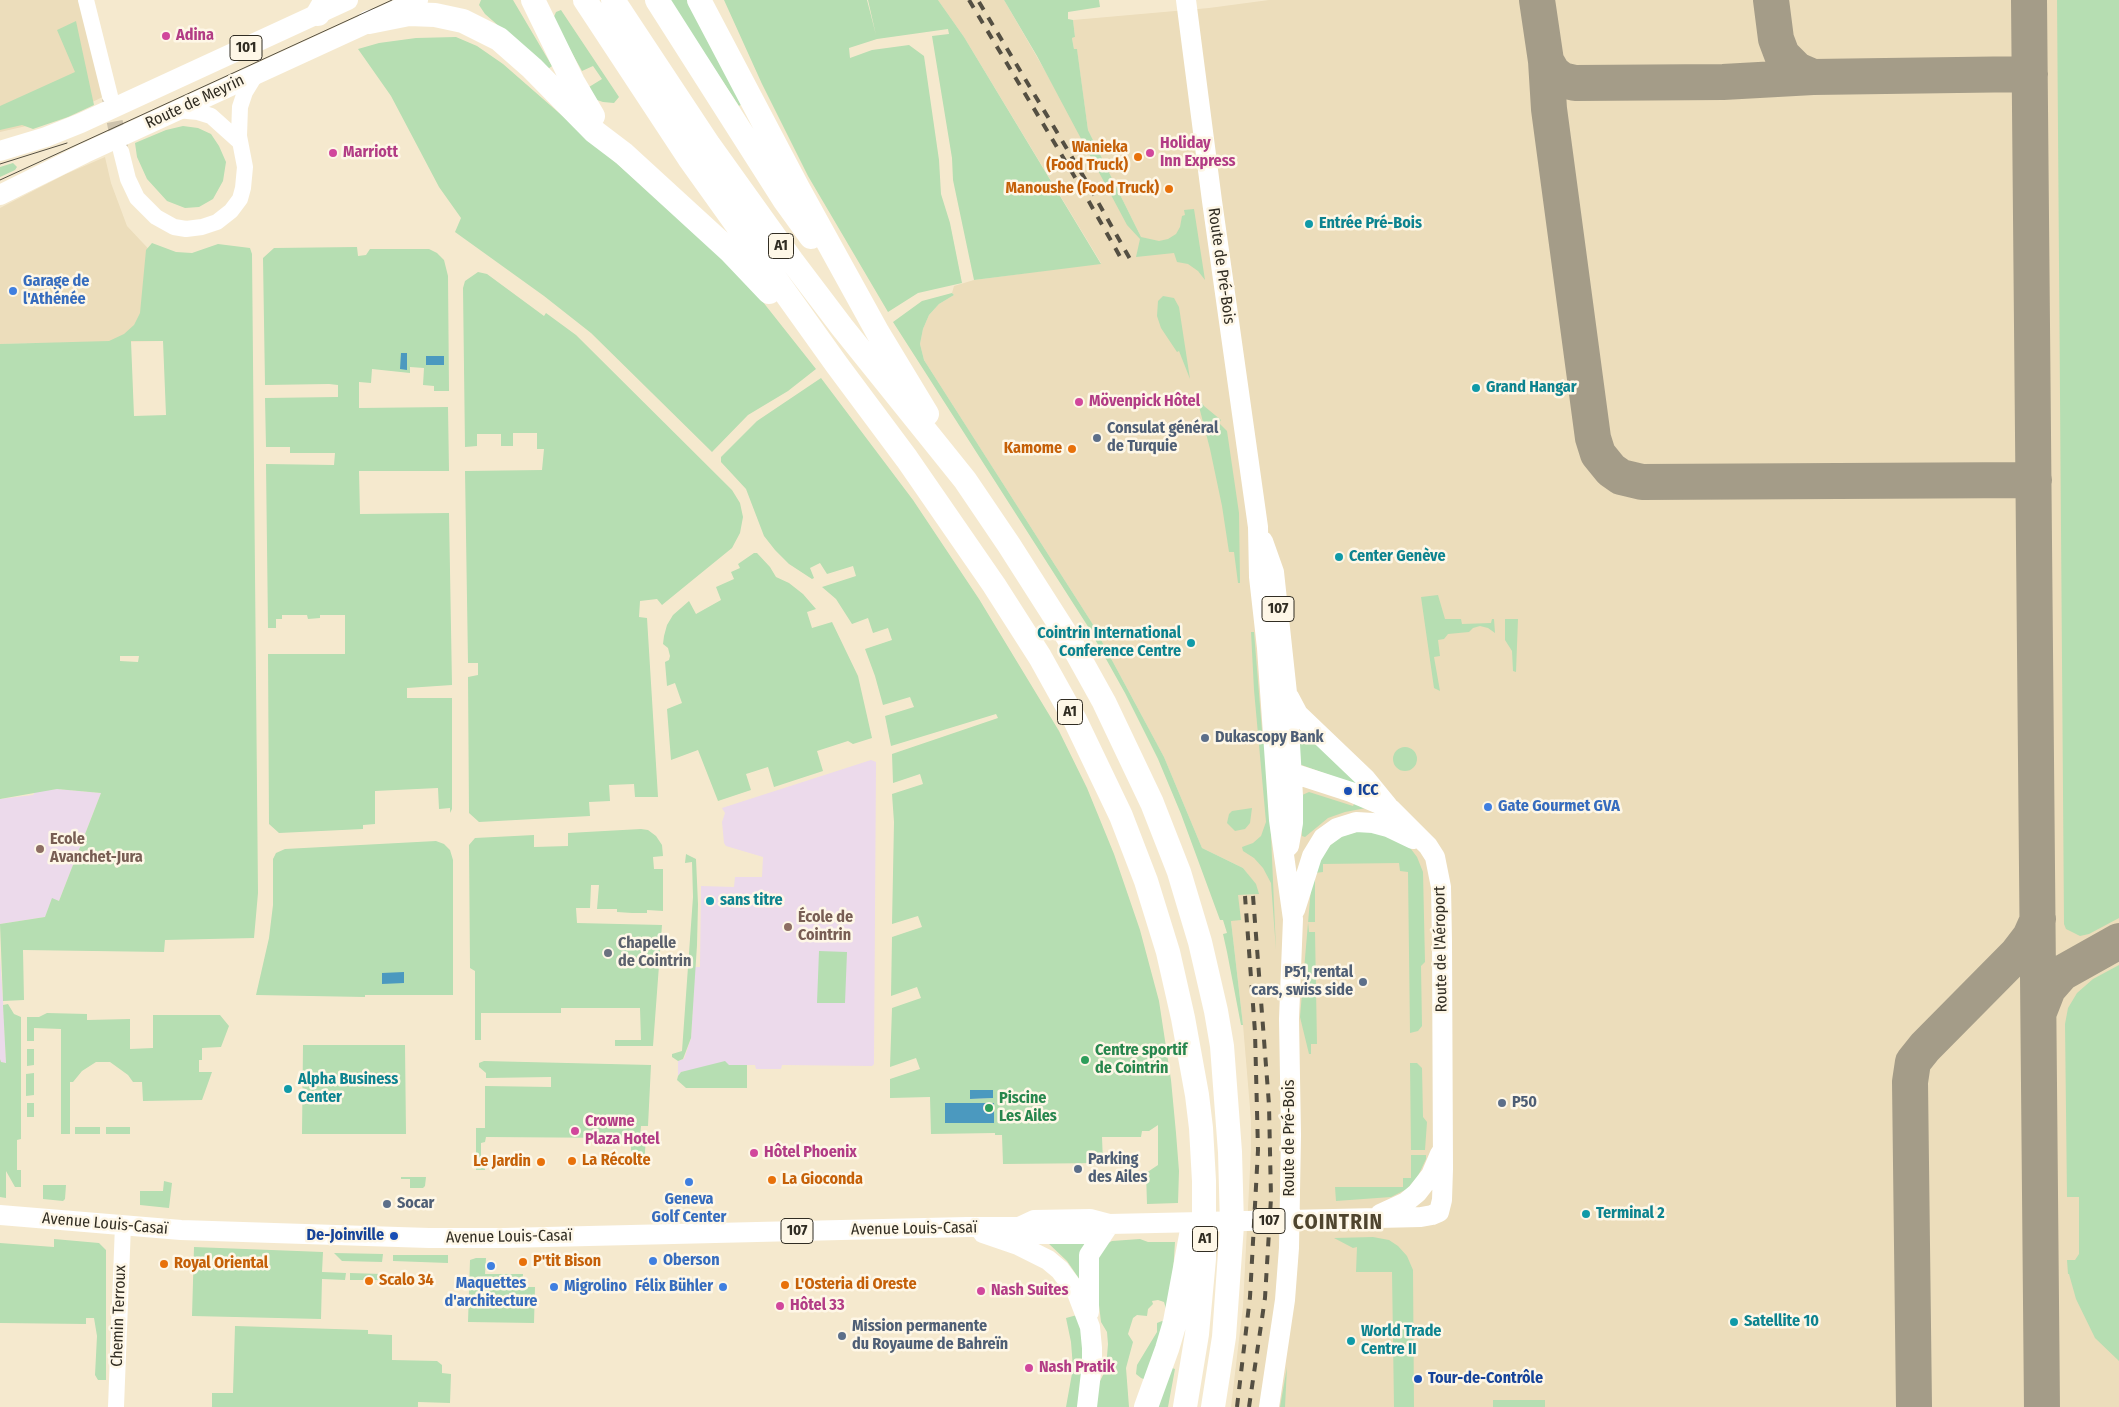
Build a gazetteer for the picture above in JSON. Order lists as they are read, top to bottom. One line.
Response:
{"streets":{"highway":["A1"],"main road":["101","Route de Meyrin","Route de Pré-Bois","107","Route de l'Aéroport","Avenue Louis-Casaï"],"street":["Chemin Terroux"]},"crossings":[["Route de Pré-Bois","107"],["Route de Pré-Bois","Route de l'Aéroport"],["107","Route de l'Aéroport"],["Route de l'Aéroport","Avenue Louis-Casaï"],["Avenue Louis-Casaï","Chemin Terroux"]],"districts":["COINTRIN"],"places":["Adina","Marriott","Holiday Inn Express","Wanieka (Food Truck)","Manoushe (Food Truck)","Entrée Pré-Bois","Garage de l'Athénée","Grand Hangar","Mövenpick Hôtel","Consulat général de Turquie","Kamome","Center Genève","Cointrin International Conference Centre","Dukascopy Bank","ICC","Gate Gourmet GVA","Ecole Avanchet-Jura","sans titre","École de Cointrin","Chapelle de Cointrin","P51, rental cars, swiss side","Centre sportif de Cointrin","Alpha Business Center","P50","Piscine Les Ailes","Crowne Plaza Hotel","Hôtel Phoenix","La Récolte","Le Jardin","Parking des Ailes","La Gioconda","Geneva Golf Center","Socar","Terminal 2","De-Joinville","Oberson","P'tit Bison","Royal Oriental","Maquettes d'architecture","Scalo 34","L'Osteria di Oreste","Migrolino","Félix Bühler","Nash Suites","Hôtel 33","Satellite 10","Mission permanente du Royaume de Bahreïn","World Trade Centre II","Nash Pratik","Tour-de-Contrôle"]}
